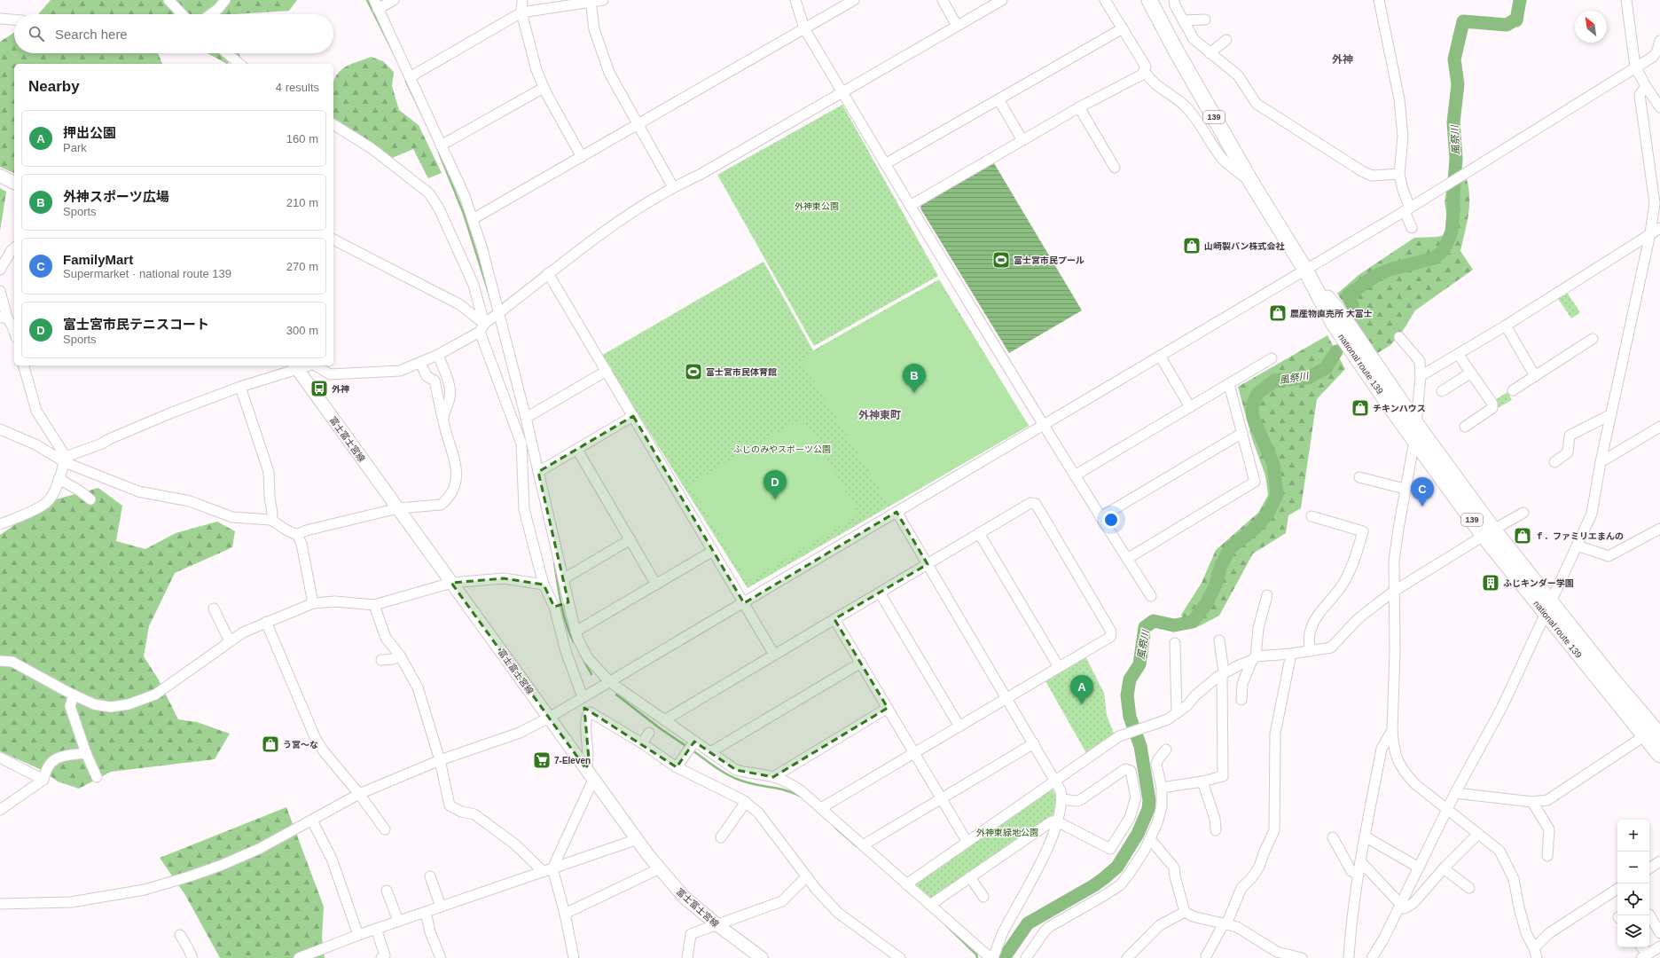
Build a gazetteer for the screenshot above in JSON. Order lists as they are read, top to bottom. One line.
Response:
{"streets":{"highway":["139","national route 139"],"main road":["富士富士宮線"]},"crossings":[["139","national route 139"]],"districts":["外神","外神東町"],"water":["風祭川"],"parks":["外神東公園","ふじのみやスポーツ公園","外神東緑地公園"],"places":{"shop":["山崎製パン株式会社","農産物直売所 大富士","チキンハウス","ｆ．ファミリエまんの","う宮〜な"],"sports":["富士宮市民プール","富士宮市民体育館"],"bus stop":["外神"],"building":["ふじキンダー学園"],"supermarket":["7-Eleven"]},"north":"top left","page":{"search":"Search here","heading":["Nearby","4 results"],"list":[{"mark":"A","name":"押出公園","note":"Park","value":"160 m"},{"mark":"B","name":"外神スポーツ広場","note":"Sports","value":"210 m"},{"mark":"C","name":"FamilyMart","note":"Supermarket · national route 139","value":"270 m"},{"mark":"D","name":"富士宮市民テニスコート","note":"Sports","value":"300 m"}],"pins":["B","D","C","A"],"map_buttons":["+","−"]}}
